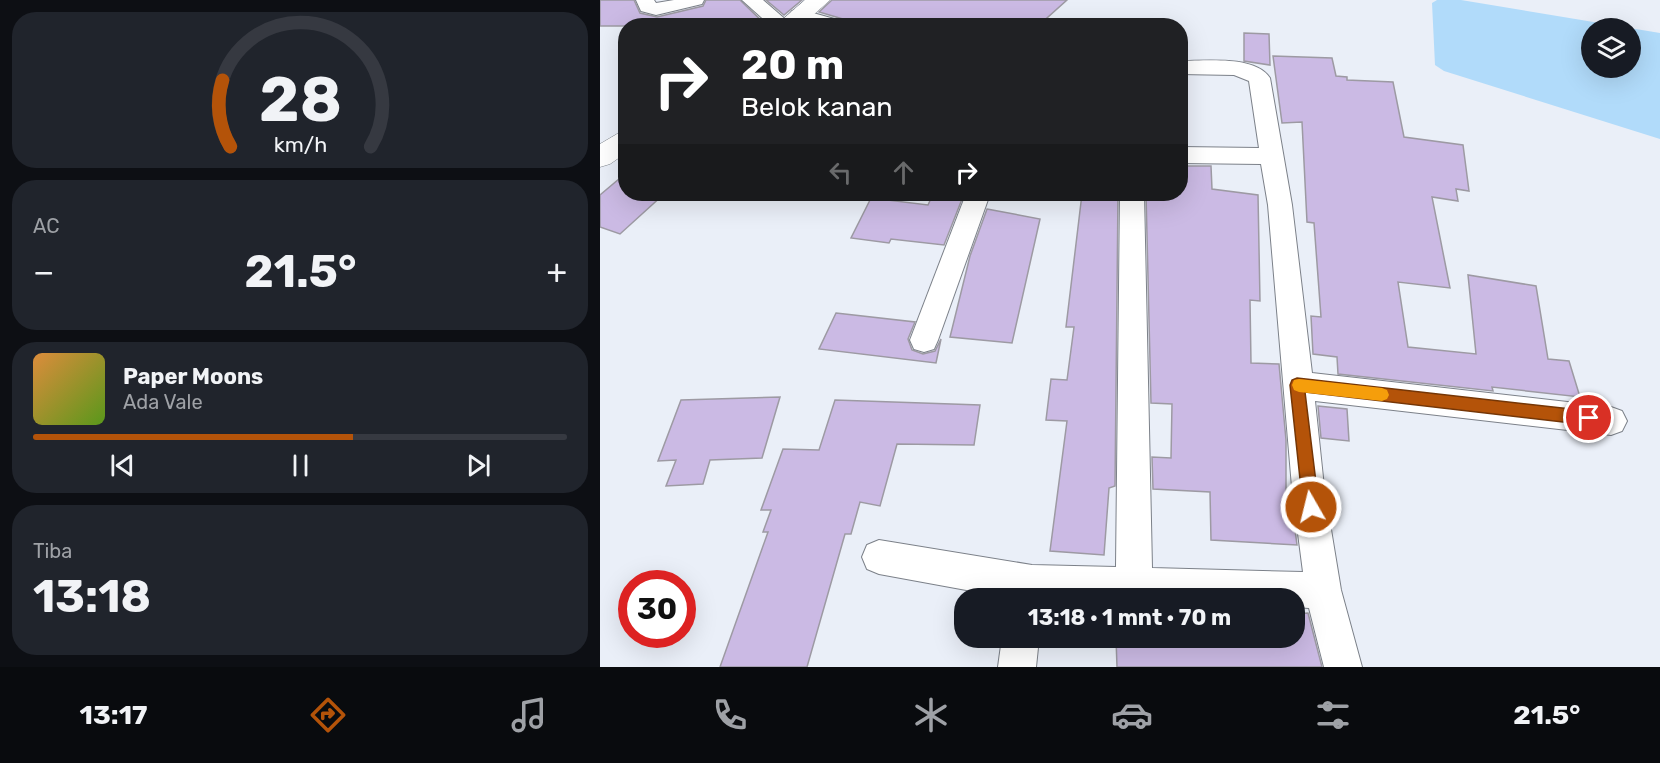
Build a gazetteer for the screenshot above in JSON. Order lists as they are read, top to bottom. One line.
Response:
{"page":{"turn":["20 m","Belok kanan"],"tile":["AC",["Tiba","13:18"]],"heat":["−","21.5°","+"],"song":["Paper Moons","Ada Vale"],"limit":"30","trip":"13:18 · 1 mnt · 70 m","tabs":["13:17","21.5°"],"gauge":["28","km/h"]}}
